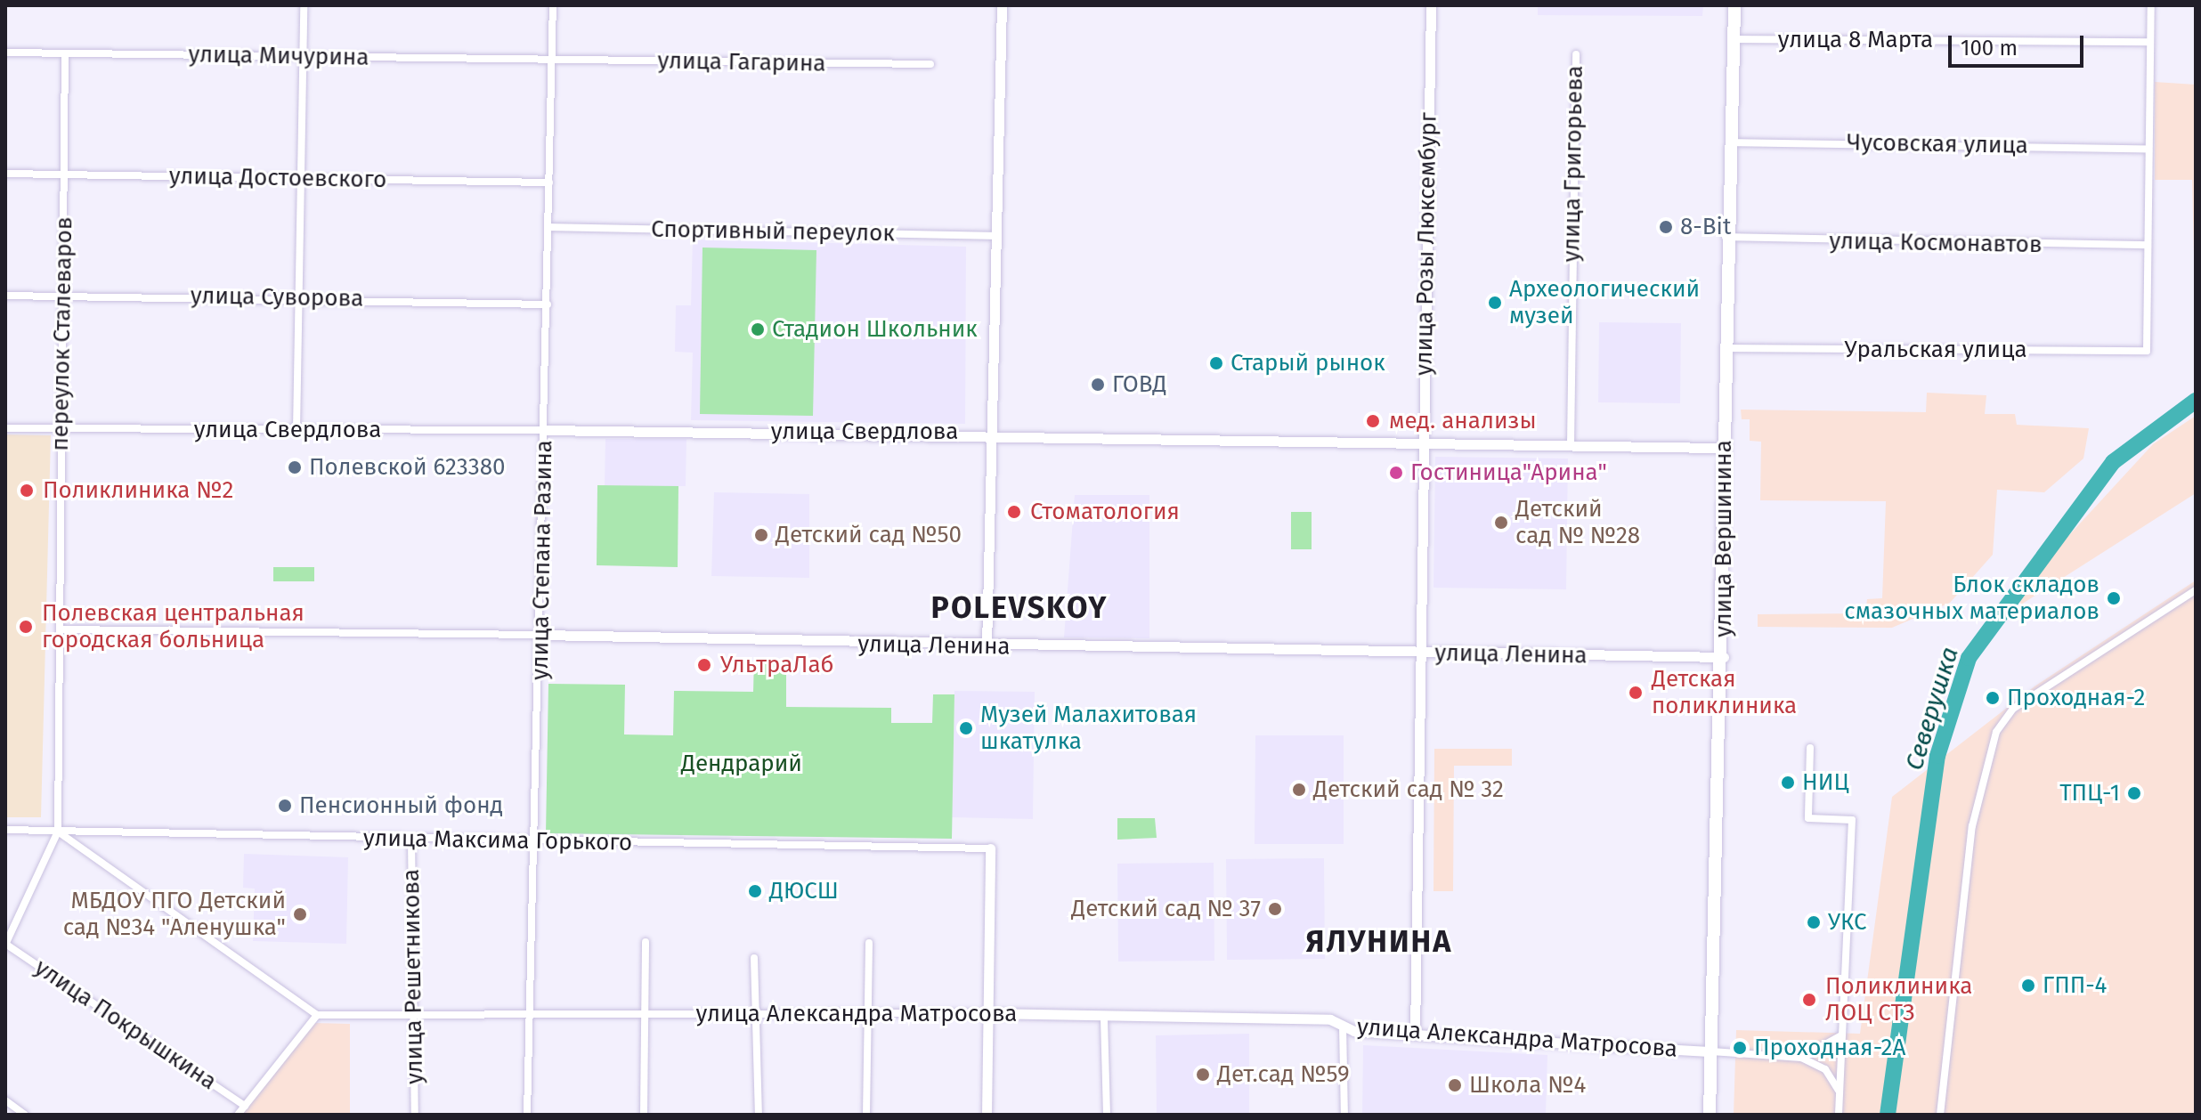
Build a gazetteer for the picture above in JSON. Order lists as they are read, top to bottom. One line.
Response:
{"streets":{"main road":["улица Вершинина"],"street":["улица 8 Марта","улица Мичурина","улица Гагарина","Чусовская улица","улица Григорьева","улица Достоевского","Спортивный переулок","улица Космонавтов","улица Розы Люксембург","улица Суворова","переулок Сталеваров","Уральская улица","улица Свердлова","улица Степана Разина","улица Ленина","улица Максима Горького","улица Решетникова","улица Александра Матросова","улица Покрышкина"]},"crossings":[["улица 8 Марта","улица Вершинина"],["улица Мичурина","улица Гагарина"],["улица Мичурина","переулок Сталеваров"],["улица Мичурина","улица Степана Разина"],["улица Гагарина","улица Степана Разина"],["Чусовская улица","улица Вершинина"],["улица Григорьева","улица Свердлова"],["улица Достоевского","переулок Сталеваров"],["улица Достоевского","улица Степана Разина"],["Спортивный переулок","улица Степана Разина"],["улица Космонавтов","Уральская улица"],["улица Космонавтов","улица Вершинина"],["улица Розы Люксембург","улица Свердлова"],["улица Розы Люксембург","улица Ленина"],["улица Розы Люксембург","улица Александра Матросова"],["улица Суворова","переулок Сталеваров"],["улица Суворова","улица Степана Разина"],["переулок Сталеваров","улица Свердлова"],["переулок Сталеваров","улица Ленина"],["переулок Сталеваров","улица Максима Горького"],["переулок Сталеваров","улица Покрышкина"],["Уральская улица","улица Вершинина"],["улица Свердлова","улица Вершинина"],["улица Свердлова","улица Степана Разина"],["улица Вершинина","улица Ленина"],["улица Вершинина","улица Александра Матросова"],["улица Степана Разина","улица Ленина"],["улица Степана Разина","улица Максима Горького"],["улица Степана Разина","улица Александра Матросова"],["улица Максима Горького","улица Решетникова"],["улица Решетникова","улица Александра Матросова"]],"districts":["POLEVSKOY","ЯЛУНИНА"],"water":["Северушка"],"parks":["Дендрарий"],"places":["8-Bit","Археологический музей","Стадион Школьник","Старый рынок","ГОВД","мед. анализы","Полевской 623380","Гостиница\"Арина\"","Поликлиника №2","Стоматология","Детский сад № №28","Детский сад №50","Блок складов смазочных материалов","Полевская центральная городская больница","УльтраЛаб","Детская поликлиника","Проходная-2","Музей Малахитовая шкатулка","НИЦ","Детский сад № 32","ТПЦ-1","Пенсионный фонд","ДЮСШ","Детский сад № 37","МБДОУ ПГО Детский сад №34 \"Аленушка\"","УКС","ГПП-4","Поликлиника ЛОЦ СТЗ","Проходная-2А","Дет.сад №59","Школа №4"],"scale_bar":"100 m"}
